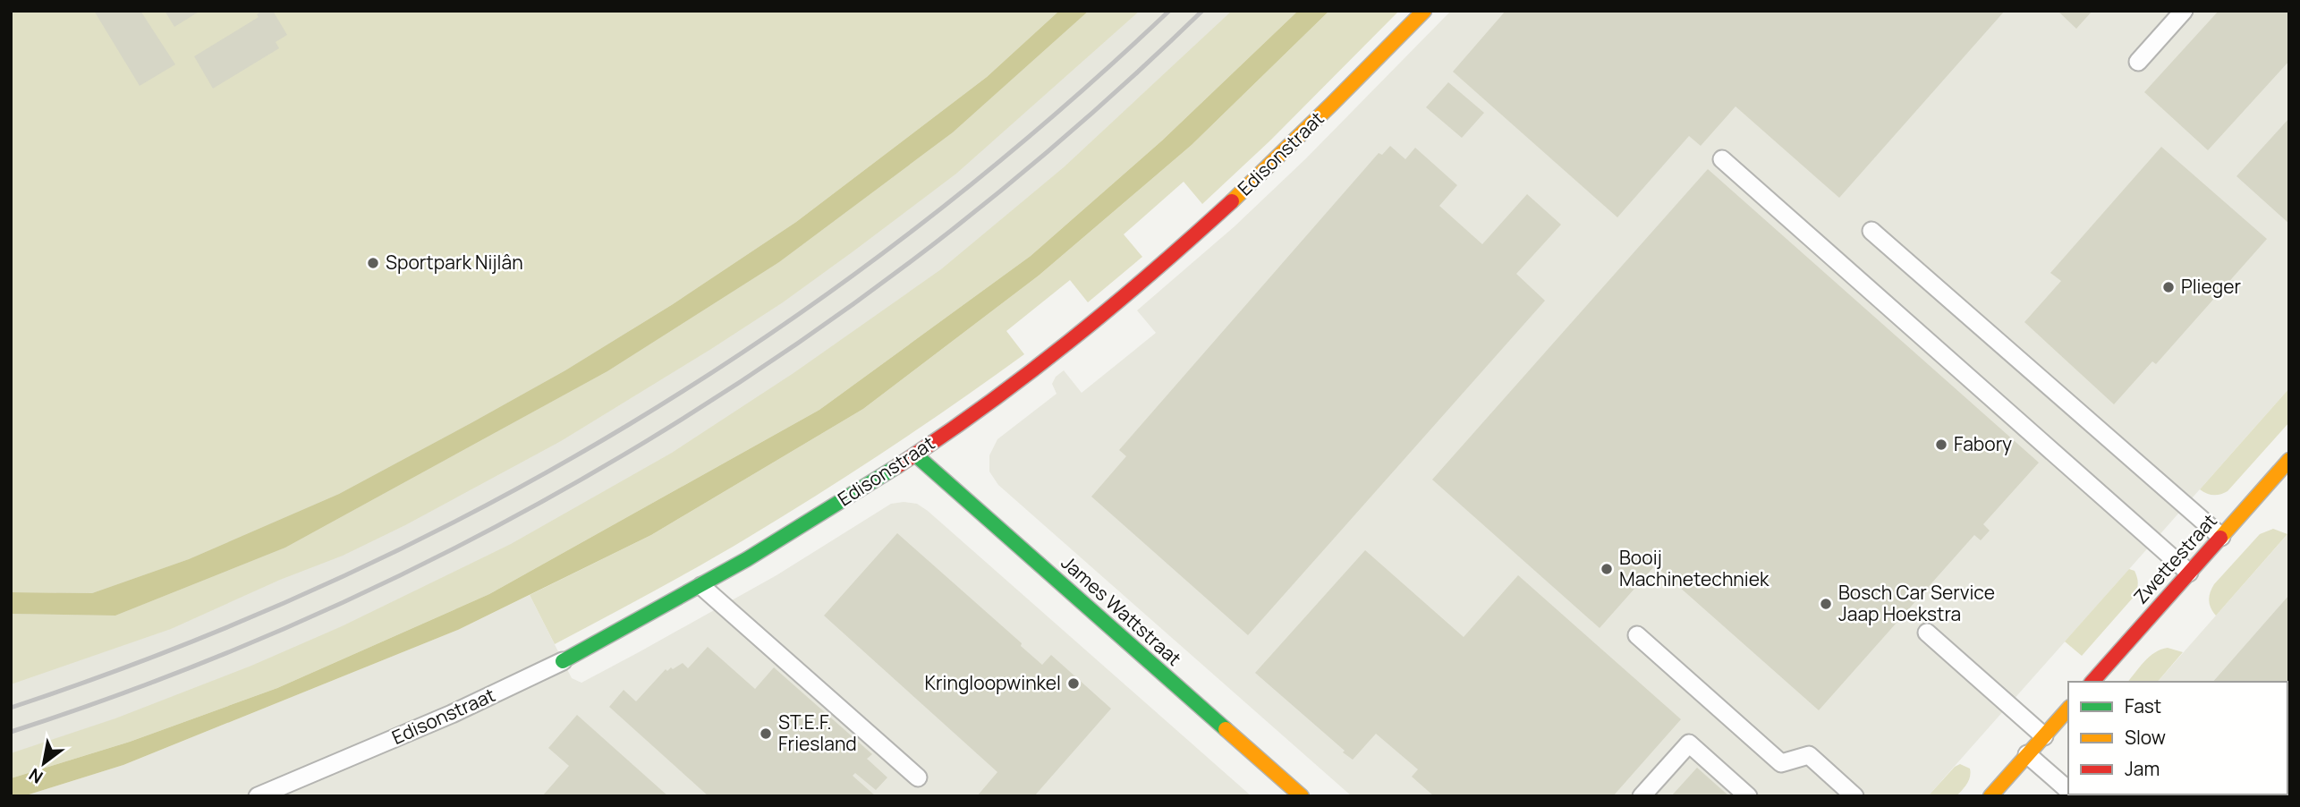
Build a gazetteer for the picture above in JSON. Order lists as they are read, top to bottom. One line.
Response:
{"streets":{"street":["Edisonstraat","Zwettestraat","James Wattstraat"]},"crossings":[["Edisonstraat","James Wattstraat"]],"places":["Sportpark Nijlân","Plieger","Fabory","Booij Machinetechniek","Bosch Car Service Jaap Hoekstra","Kringloopwinkel","ST.E.F. Friesland"],"legend":["Fast","Slow","Jam"],"north":"bottom left"}
